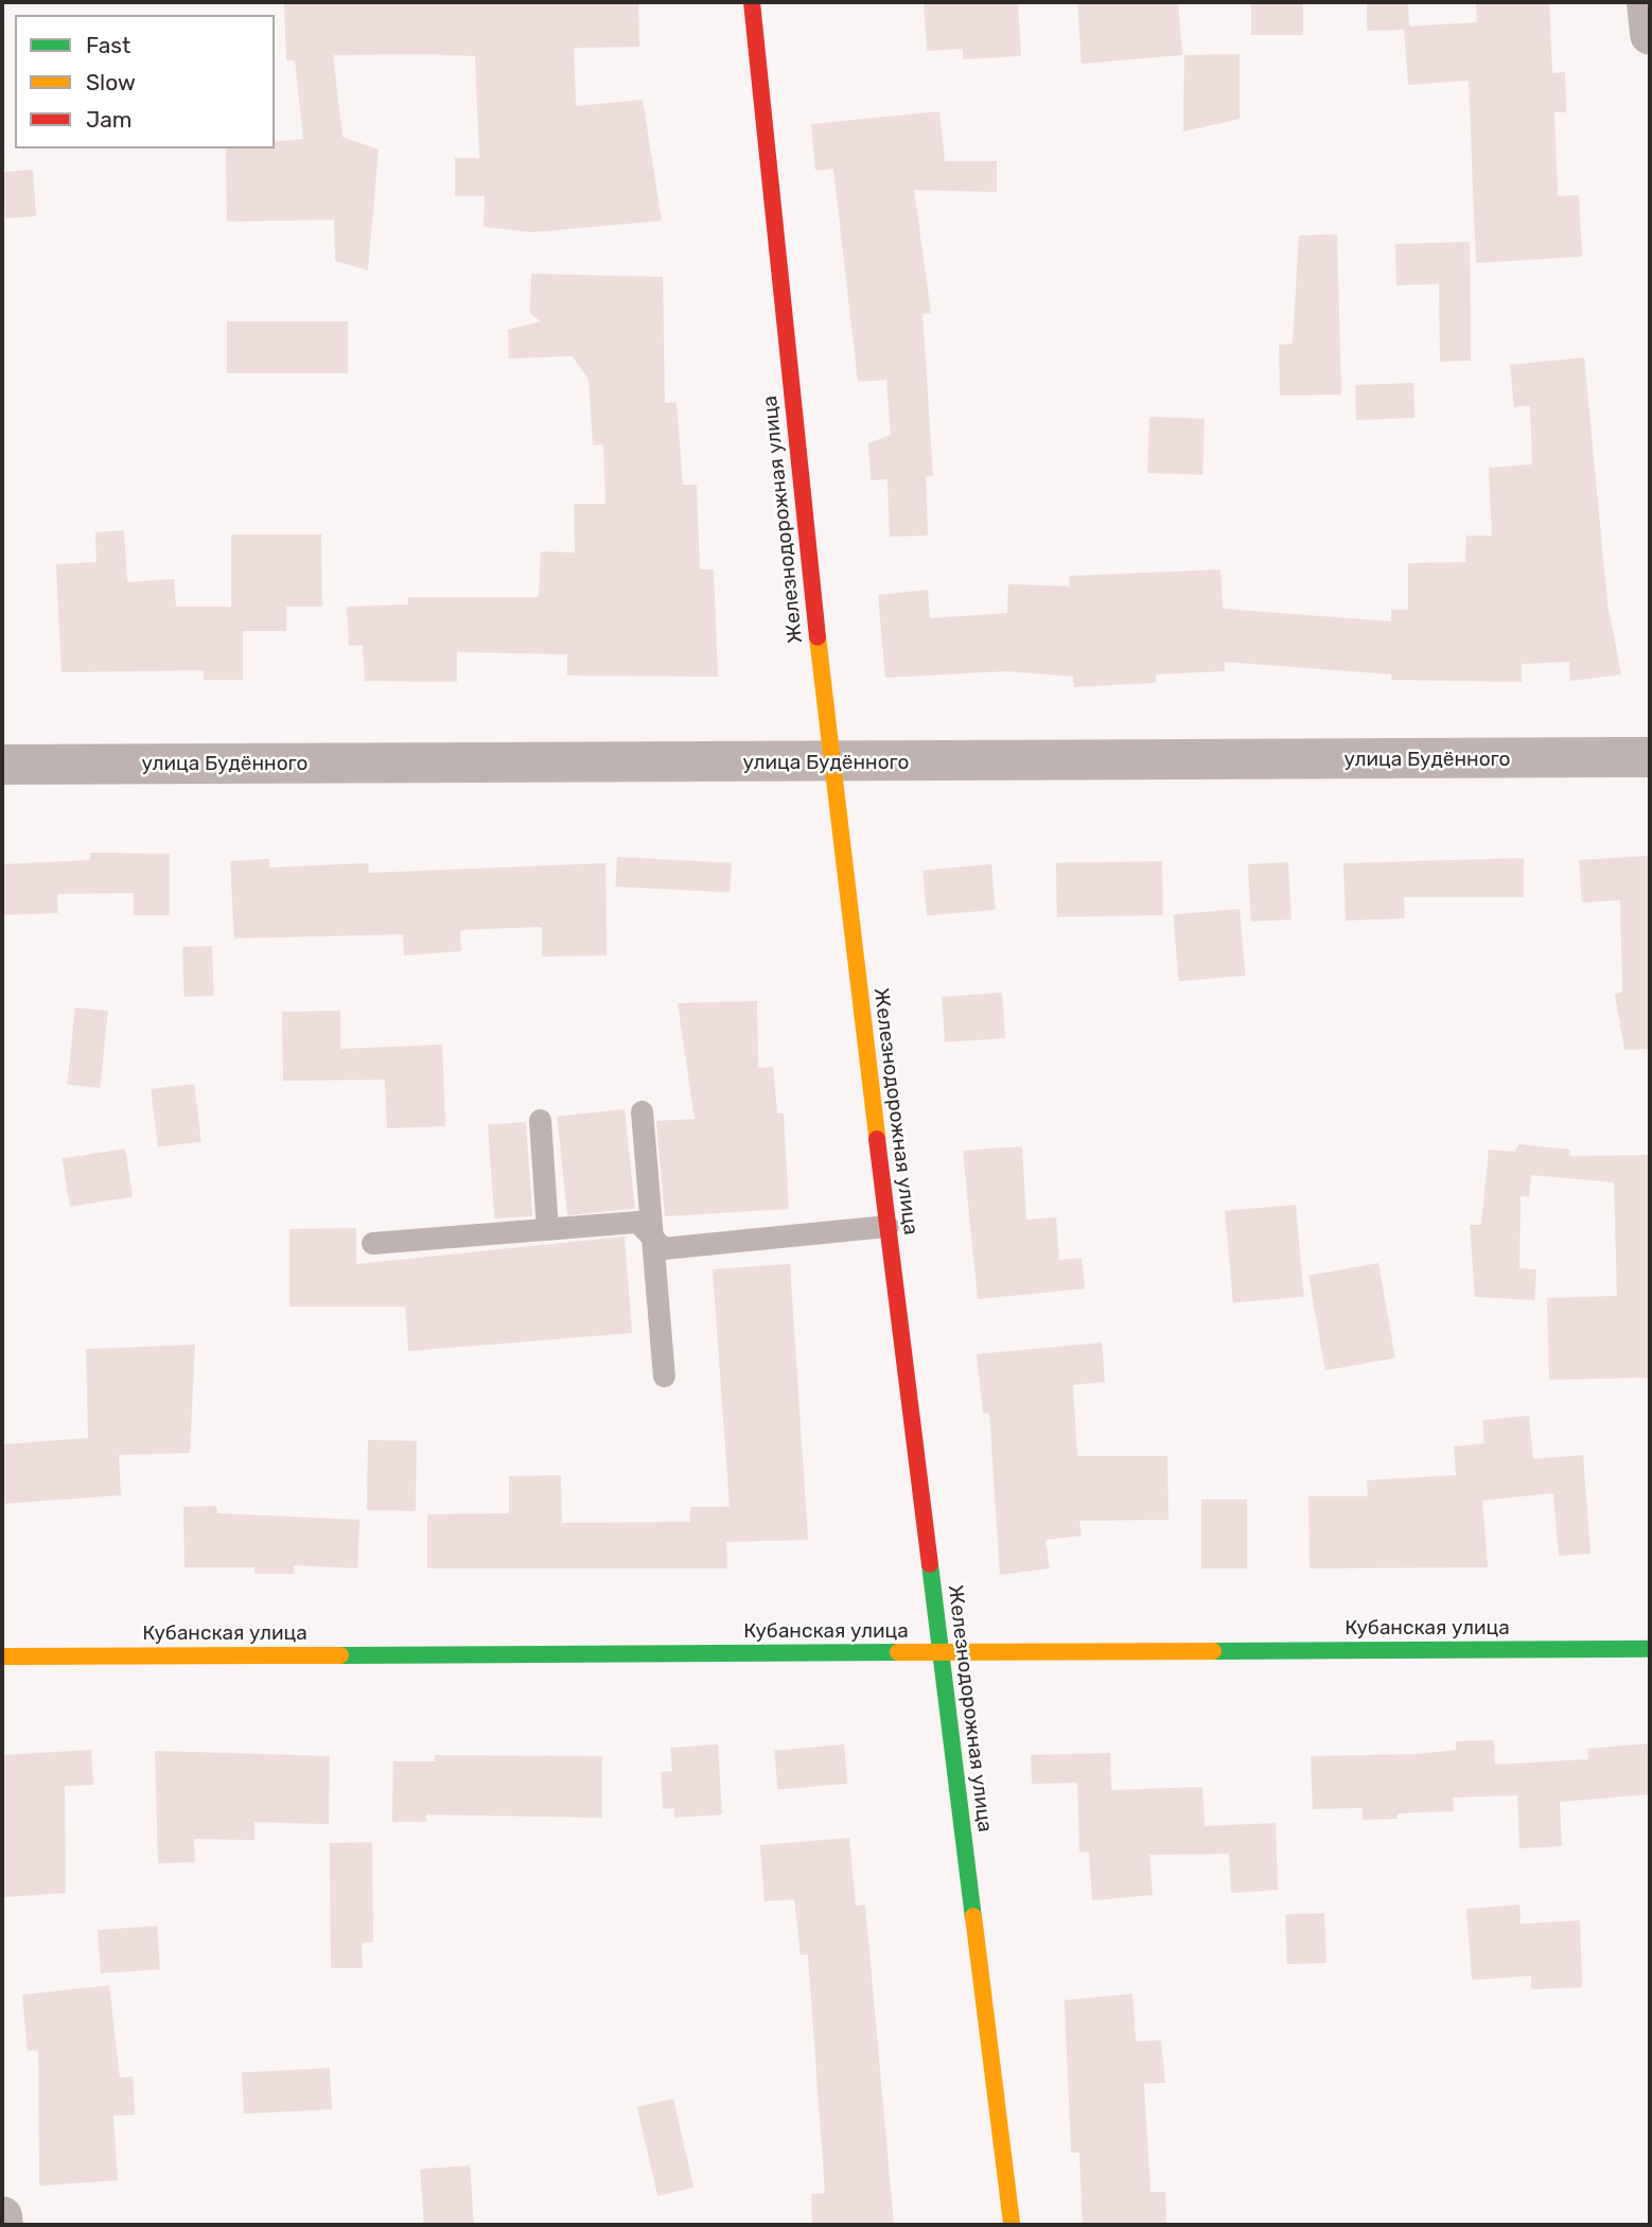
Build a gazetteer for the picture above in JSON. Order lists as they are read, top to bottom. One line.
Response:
{"streets":{"street":["Железнодорожная улица","улица Будённого","Кубанская улица"]},"crossings":[["Железнодорожная улица","улица Будённого"],["Железнодорожная улица","Кубанская улица"]],"legend":["Fast","Slow","Jam"]}
